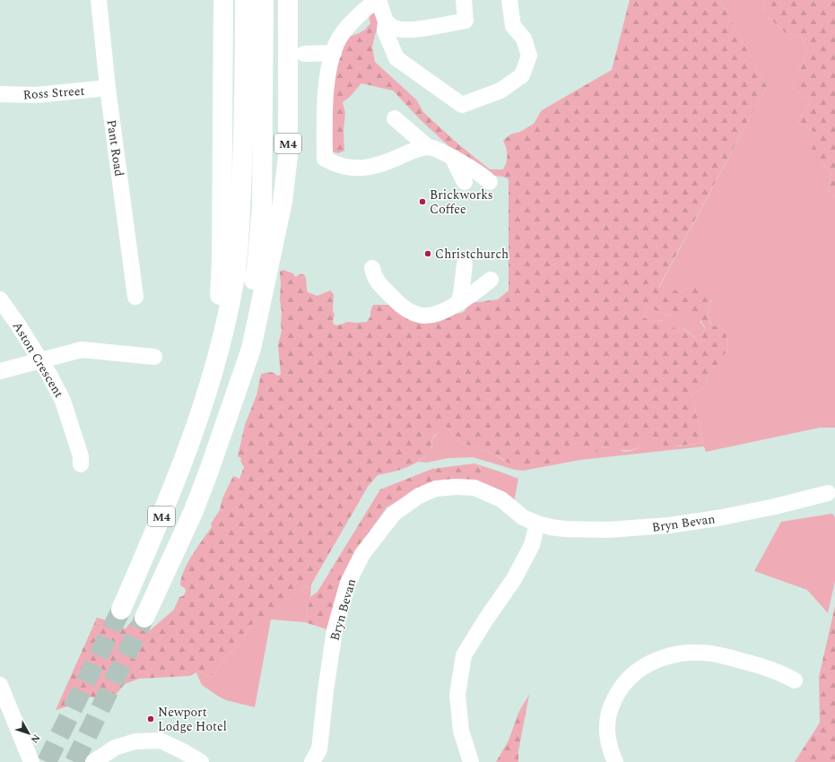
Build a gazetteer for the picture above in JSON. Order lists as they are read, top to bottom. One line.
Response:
{"streets":{"highway":["M4"],"street":["Ross Street","Pant Road","Aston Crescent","Bryn Bevan"]},"crossings":[["Ross Street","Pant Road"]],"places":["Brickworks Coffee","Christchurch","Newport Lodge Hotel"],"north":"bottom right"}
